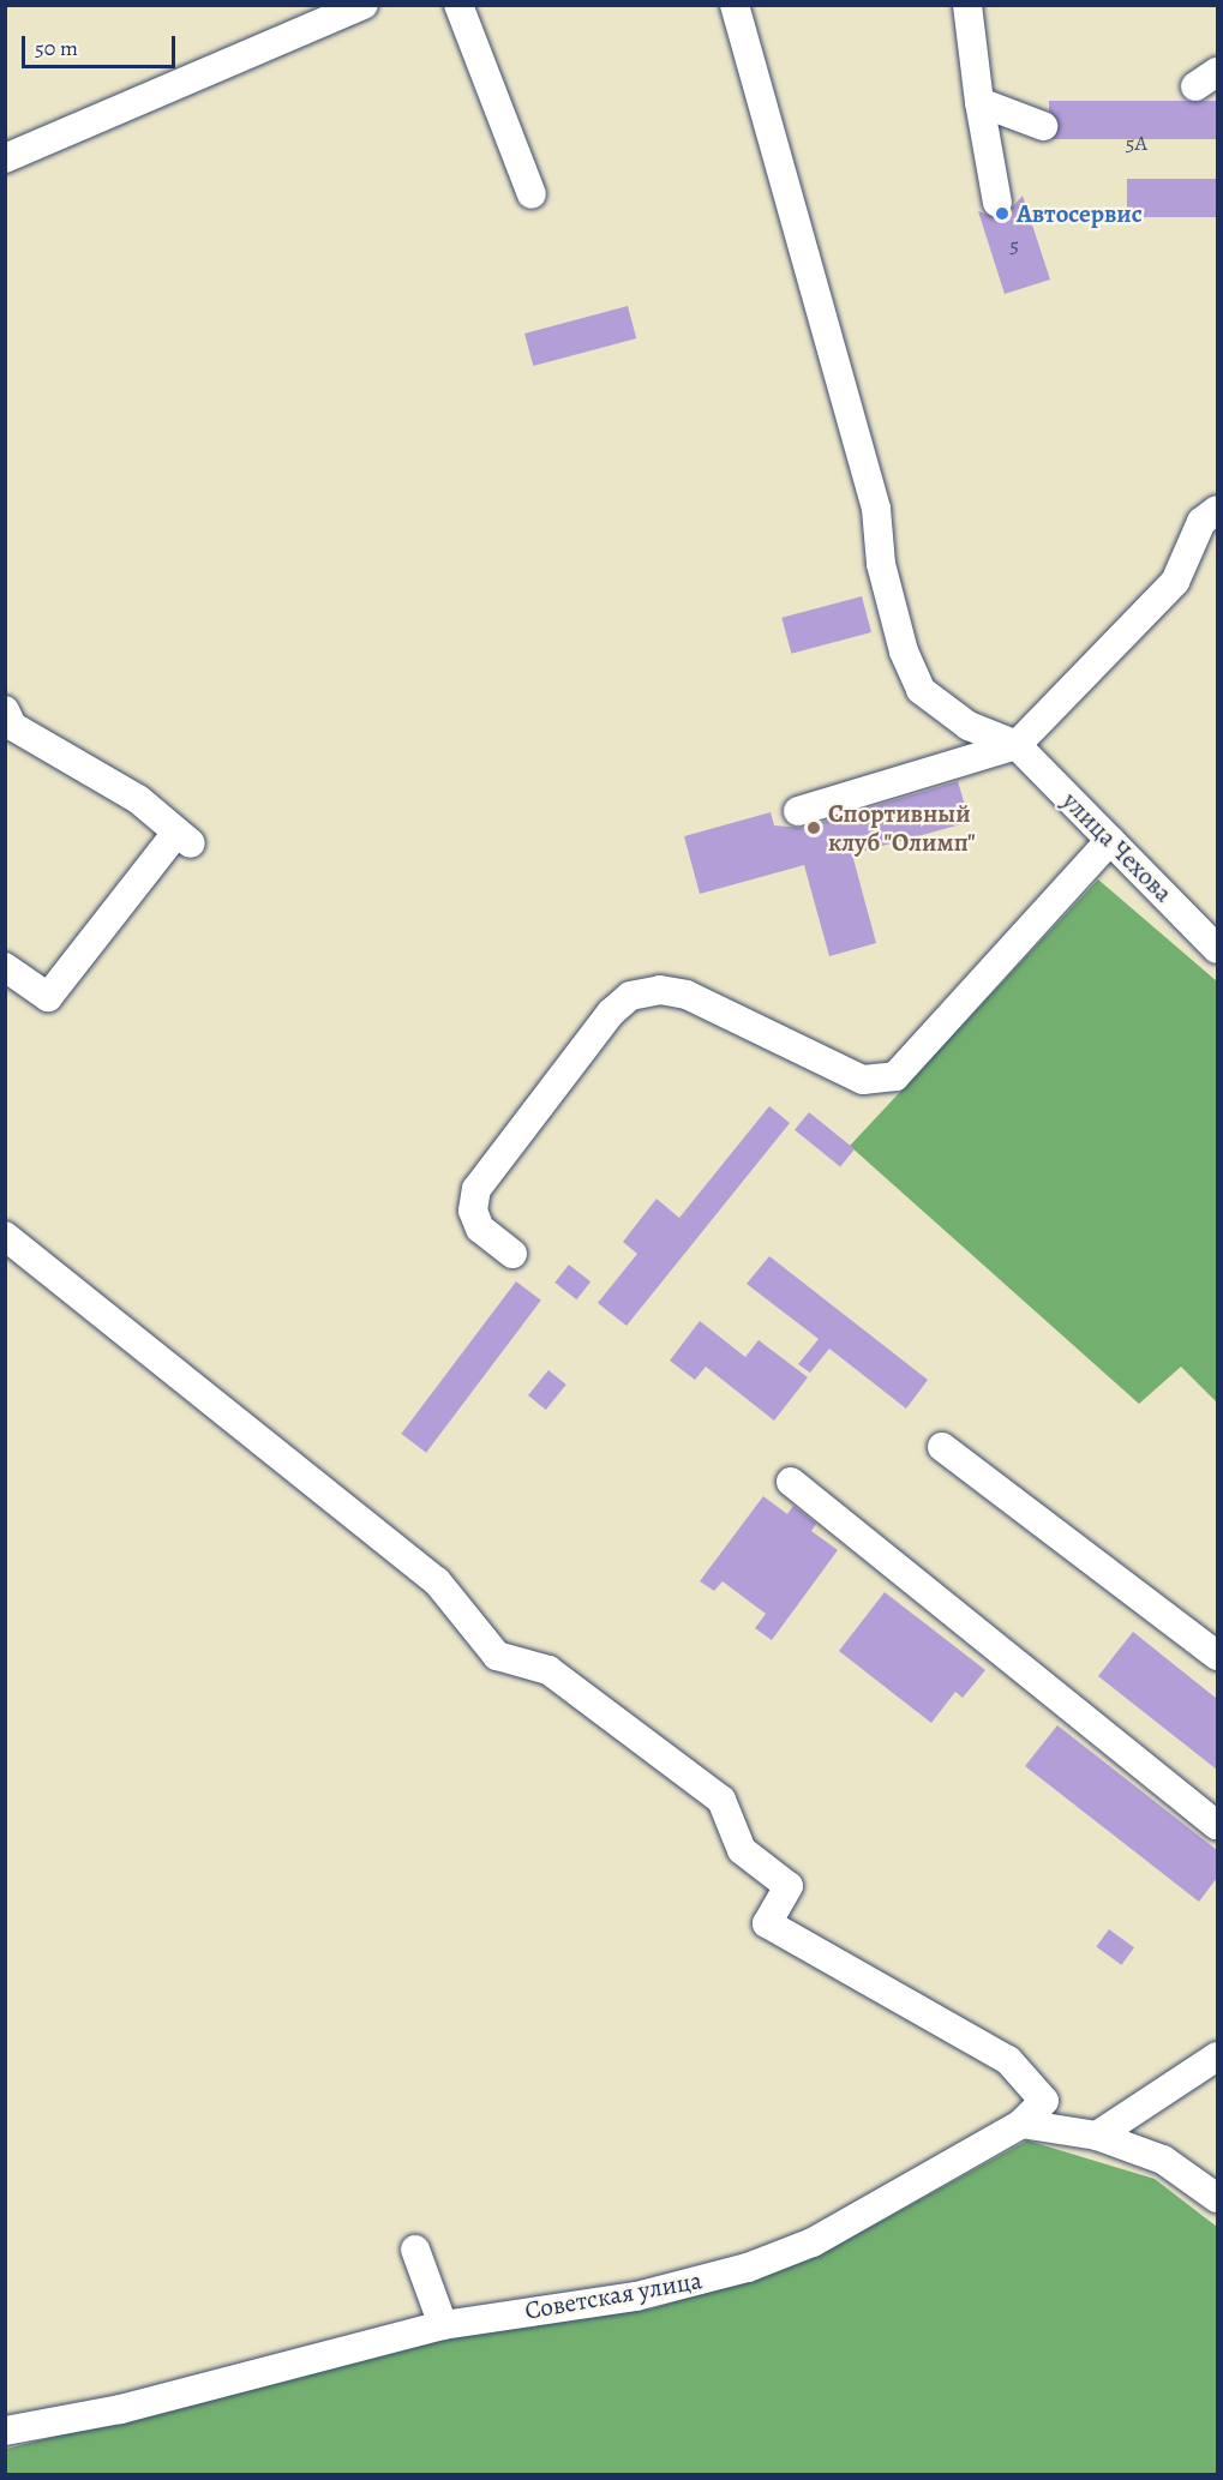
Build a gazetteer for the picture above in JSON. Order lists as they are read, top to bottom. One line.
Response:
{"streets":{"street":["улица Чехова","Советская улица"]},"places":["Автосервис","Спортивный клуб \"Олимп\""],"house_numbers":["5А","5"],"scale_bar":"50 m"}
